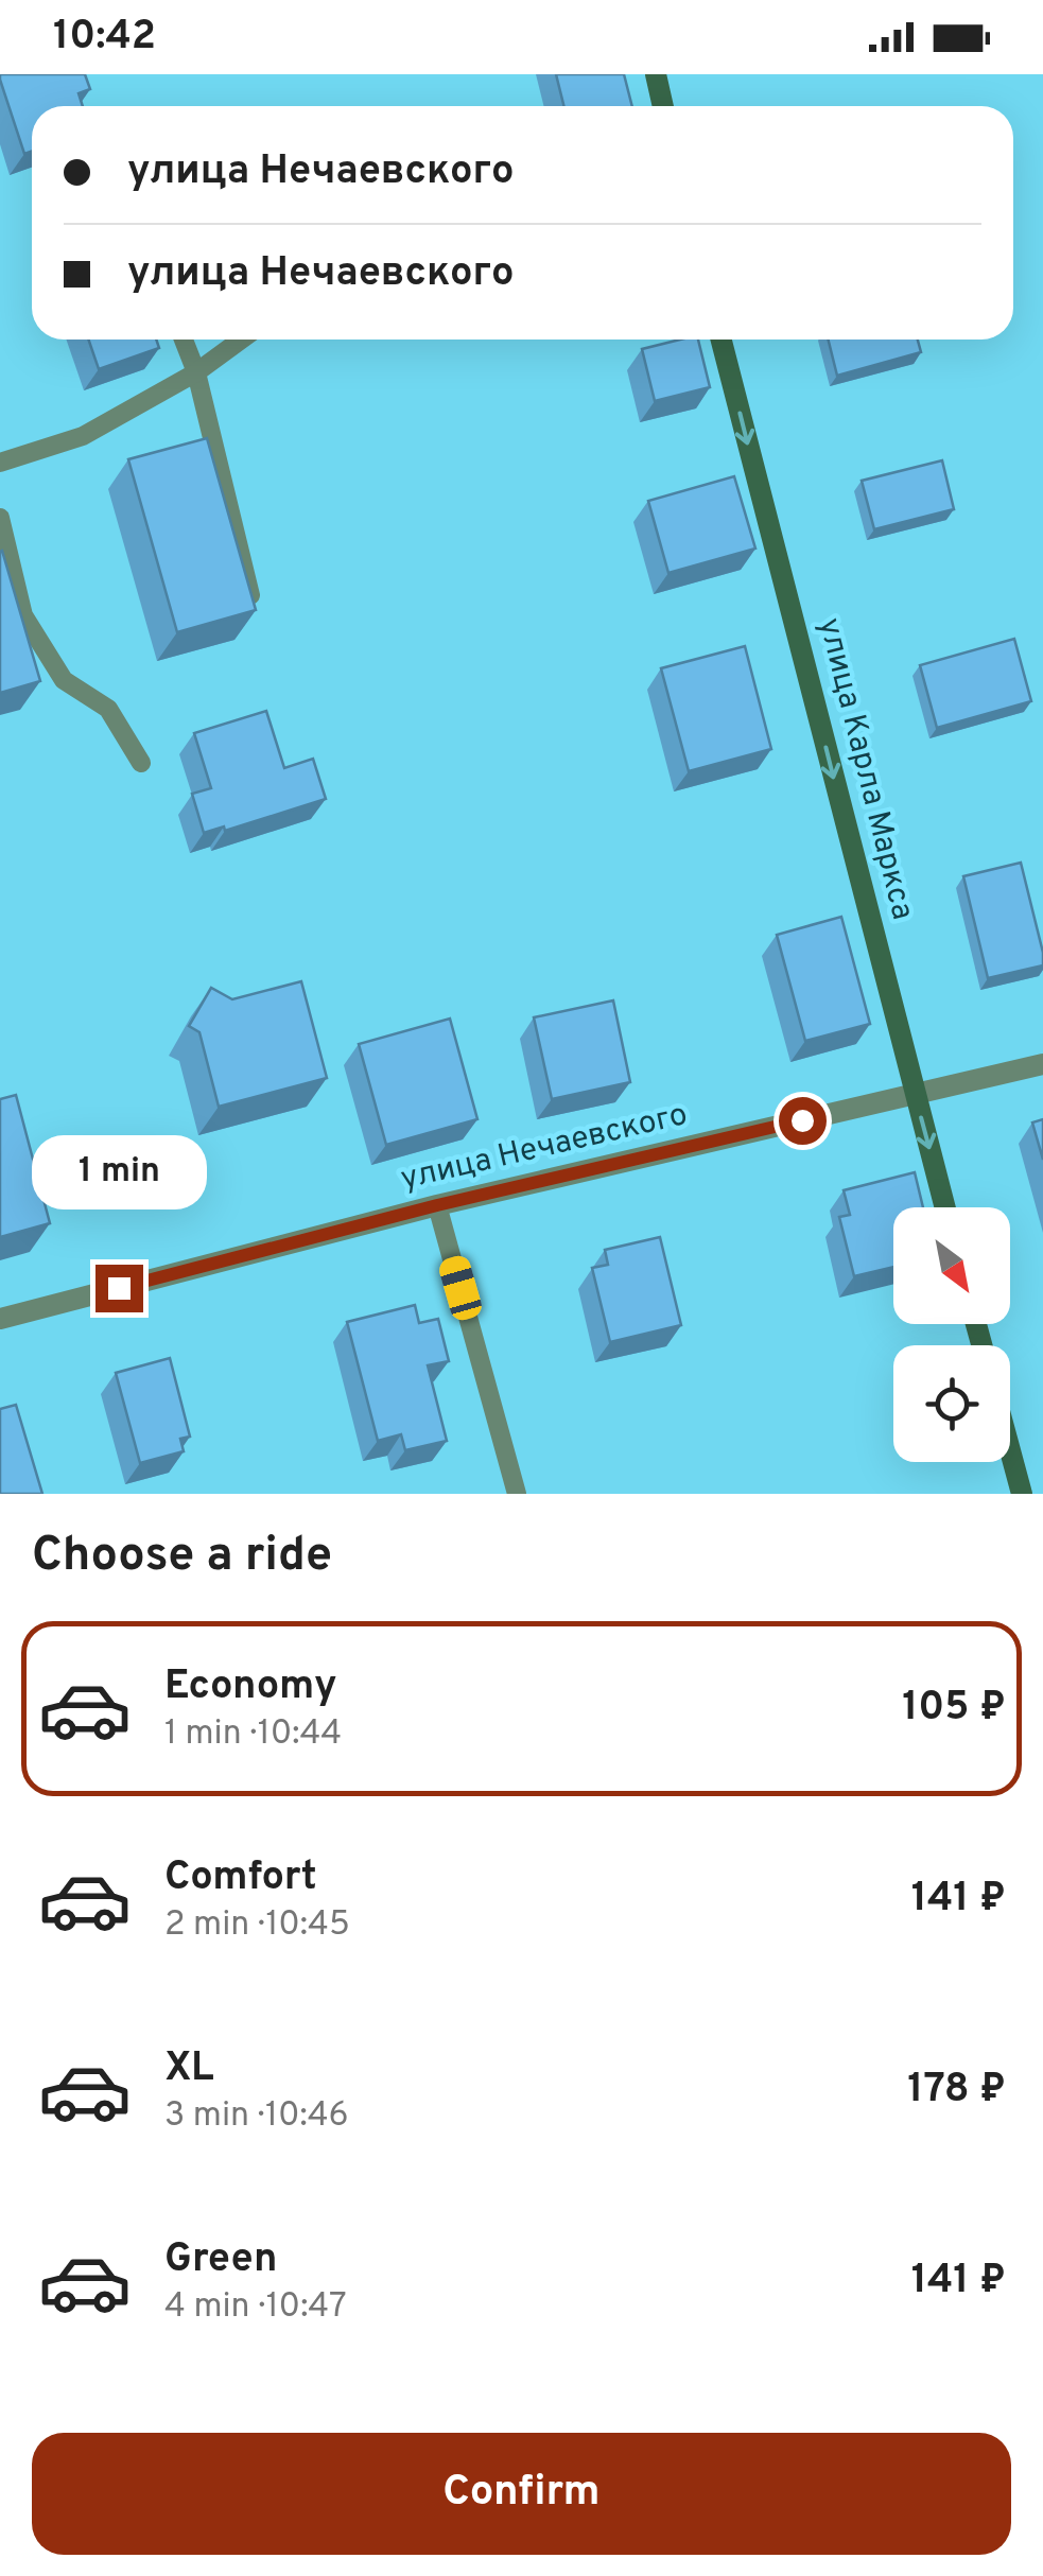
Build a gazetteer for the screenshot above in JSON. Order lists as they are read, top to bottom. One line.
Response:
{"streets":{"main road":["улица Карла Маркса"],"street":["улица Нечаевского"]},"crossings":[["улица Карла Маркса","улица Нечаевского"]],"one_way":["улица Карла Маркса"],"north":"bottom right","page":{"status":"10:42","banner":["улица Нечаевского","улица Нечаевского"],"bubble":"1 min","heading":"Choose a ride","list":[{"name":"Economy","note":"1 min · 10:44","value":"105 ₽"},{"name":"Comfort","note":"2 min · 10:45","value":"141 ₽"},{"name":"XL","note":"3 min · 10:46","value":"178 ₽"},{"name":"Green","note":"4 min · 10:47","value":"141 ₽"}],"buttons":"Confirm"}}
